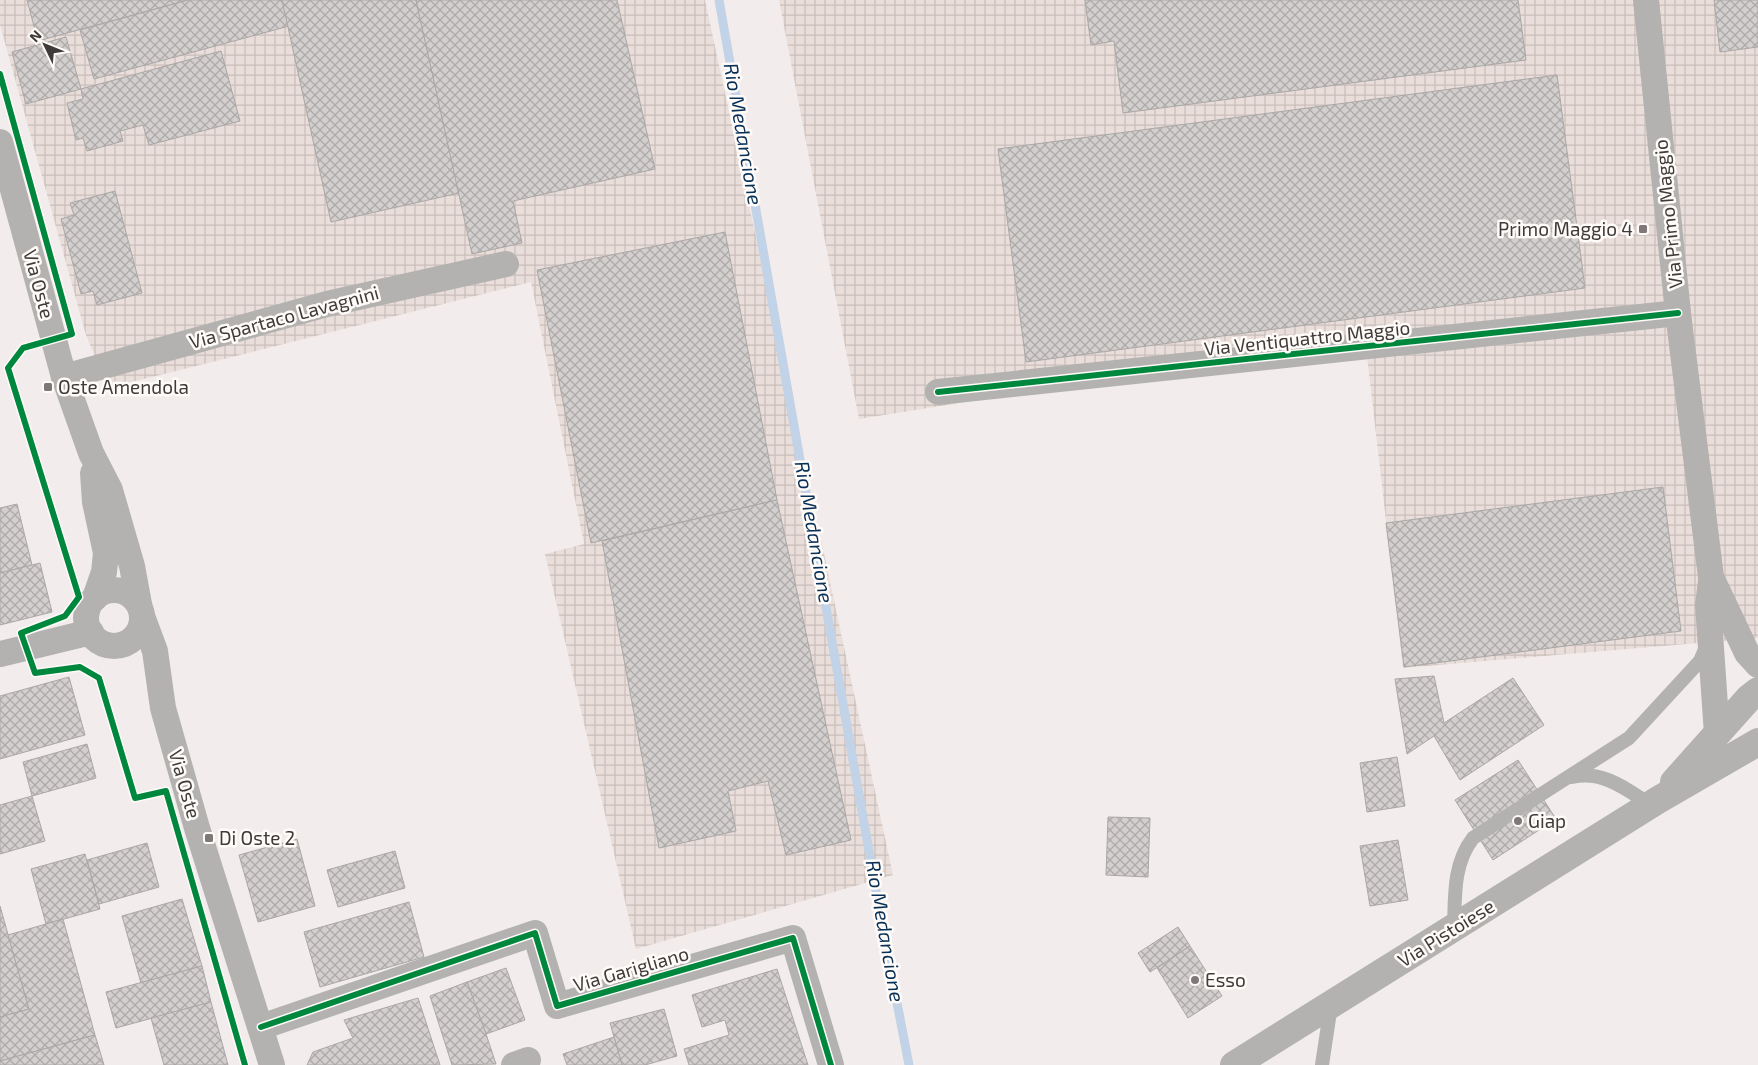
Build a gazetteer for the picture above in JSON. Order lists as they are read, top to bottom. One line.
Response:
{"streets":{"street":["Via Primo Maggio","Via Oste","Via Spartaco Lavagnini","Via Ventiquattro Maggio","Via Pistoiese","Via Garigliano"]},"crossings":[["Via Primo Maggio","Via Ventiquattro Maggio"],["Via Primo Maggio","Via Pistoiese"],["Via Oste","Via Spartaco Lavagnini"],["Via Oste","Via Garigliano"]],"water":["Rio Medancione"],"places":{"transit":["Primo Maggio 4","Oste Amendola","Di Oste 2"],"other":["Giap","Esso"]},"north":"top left"}
